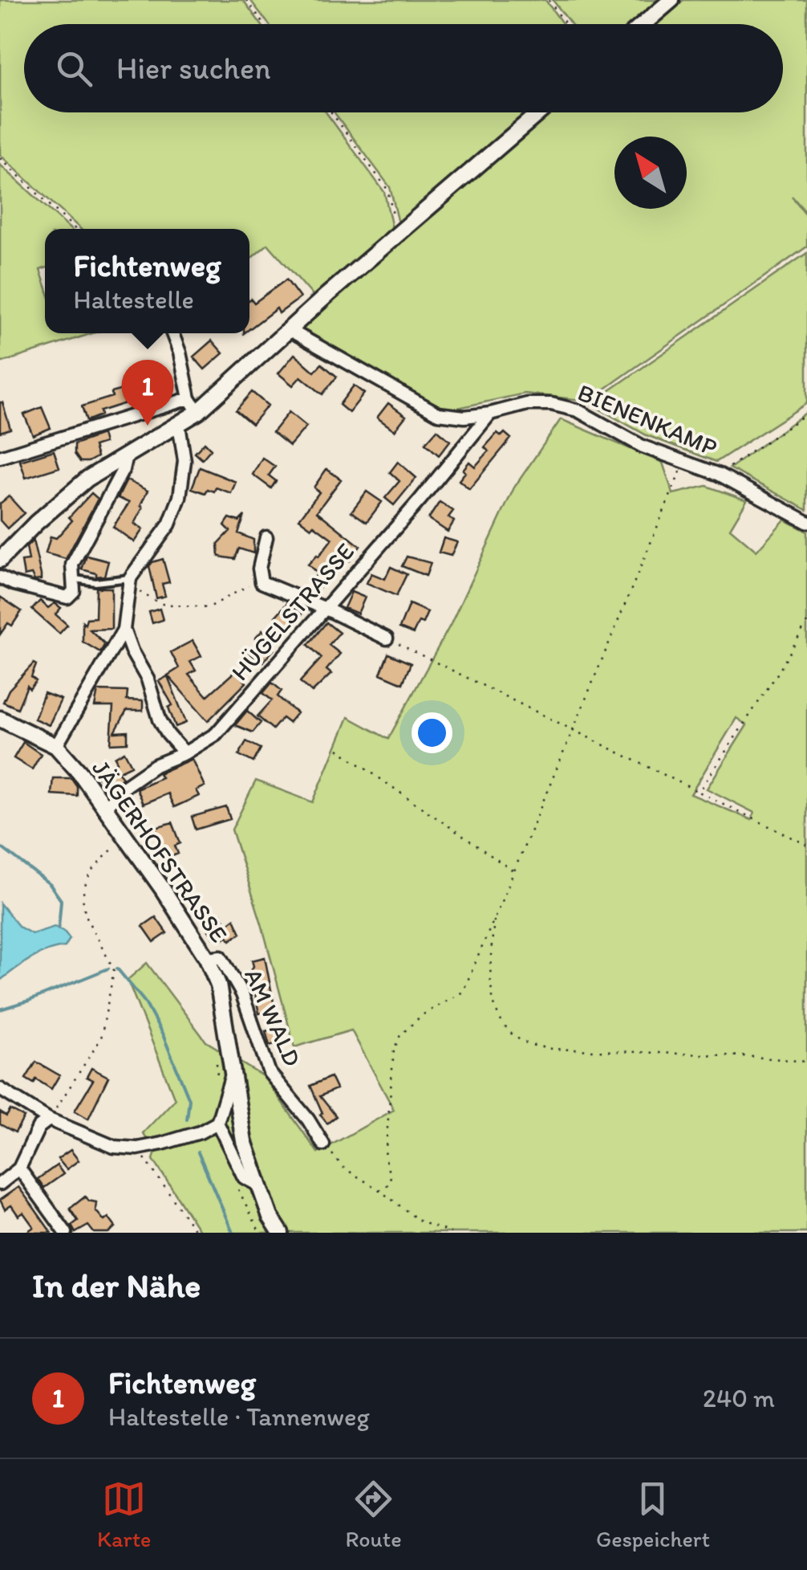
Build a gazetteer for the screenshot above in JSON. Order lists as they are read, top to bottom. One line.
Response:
{"streets":{"street":["BIENENKAMP","HÜGELSTRASSE","JÄGERHOFSTRASSE","AM WALD"]},"crossings":[["BIENENKAMP","HÜGELSTRASSE"],["HÜGELSTRASSE","JÄGERHOFSTRASSE"],["JÄGERHOFSTRASSE","AM WALD"]],"north":"top left","page":{"search":"Hier suchen","popup":["Fichtenweg","Haltestelle"],"pins":"1","heading":"In der Nähe","list":[{"mark":"1","name":"Fichtenweg","note":"Haltestelle · Tannenweg","value":"240 m"}],"nav":["Karte","Route","Gespeichert"]}}
